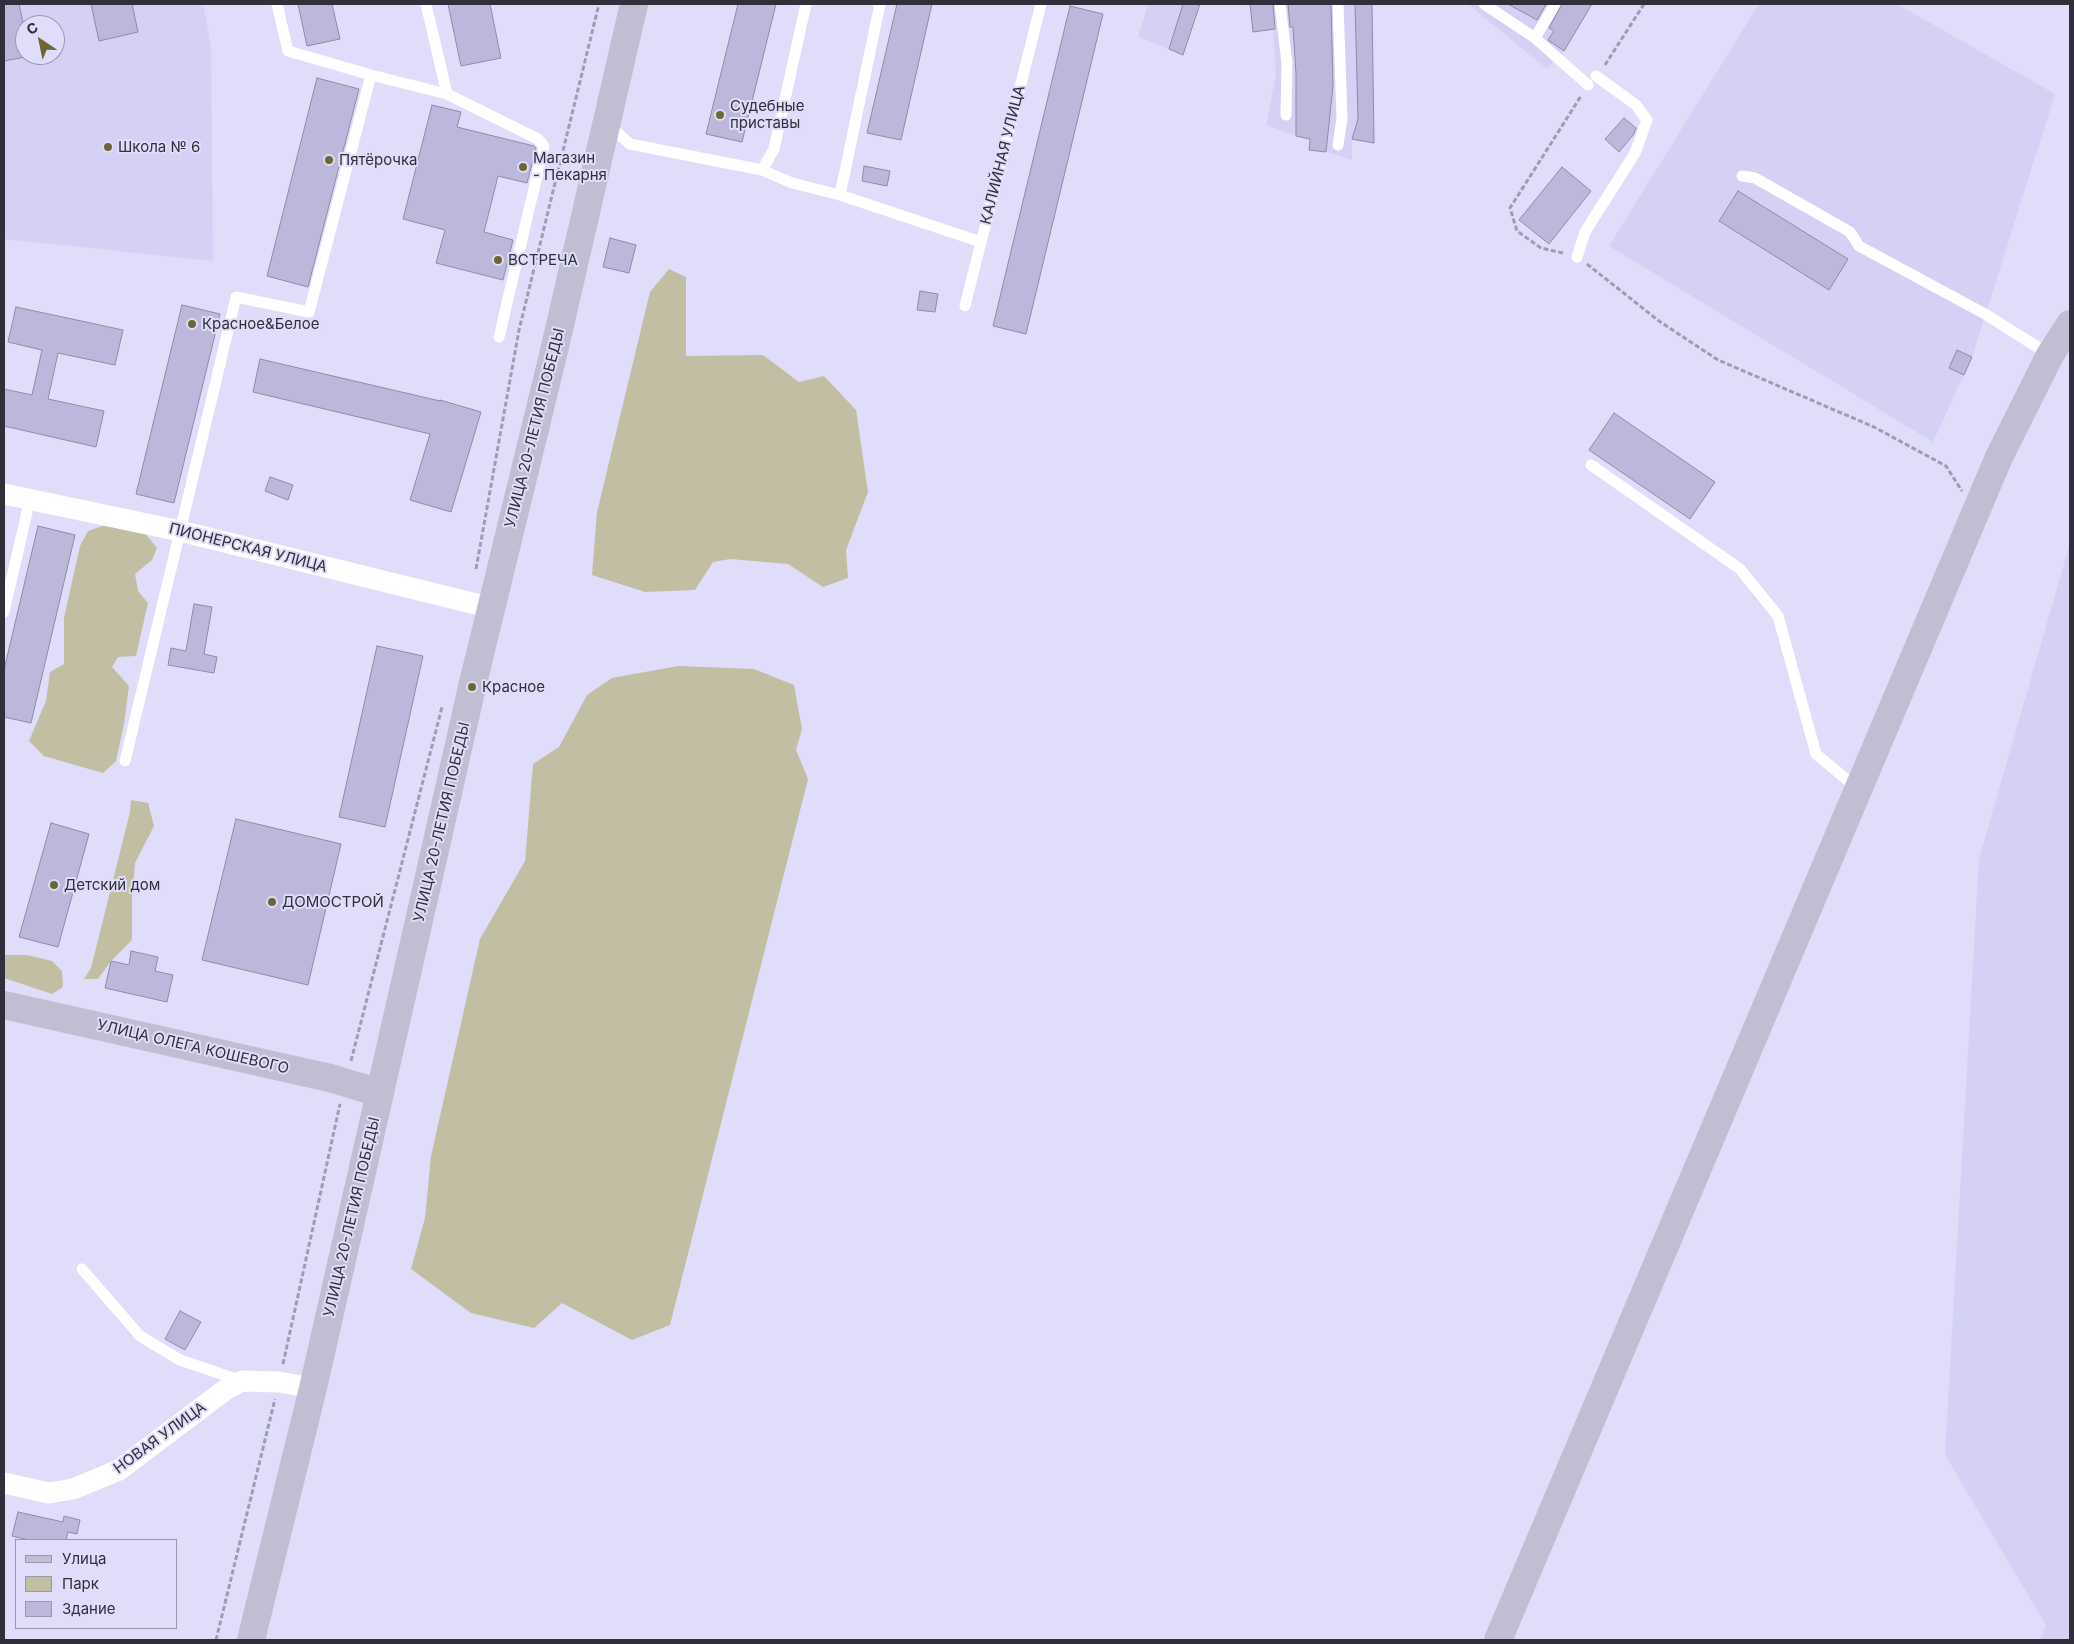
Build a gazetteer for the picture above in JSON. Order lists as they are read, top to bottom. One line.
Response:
{"streets":{"main road":["УЛИЦА 20-ЛЕТИЯ ПОБЕДЫ","УЛИЦА ОЛЕГА КОШЕВОГО"],"street":["ПИОНЕРСКАЯ УЛИЦА","НОВАЯ УЛИЦА"],"lane":["КАЛИЙНАЯ УЛИЦА"]},"crossings":[["УЛИЦА 20-ЛЕТИЯ ПОБЕДЫ","ПИОНЕРСКАЯ УЛИЦА"],["УЛИЦА 20-ЛЕТИЯ ПОБЕДЫ","УЛИЦА ОЛЕГА КОШЕВОГО"]],"places":["Судебные приставы","Школа № 6","Пятёрочка","Магазин - Пекарня","ВСТРЕЧА","Красное&Белое","Красное","Детский дом","ДОМОСТРОЙ"],"legend":["Улица","Парк","Здание"],"north":"top left"}
